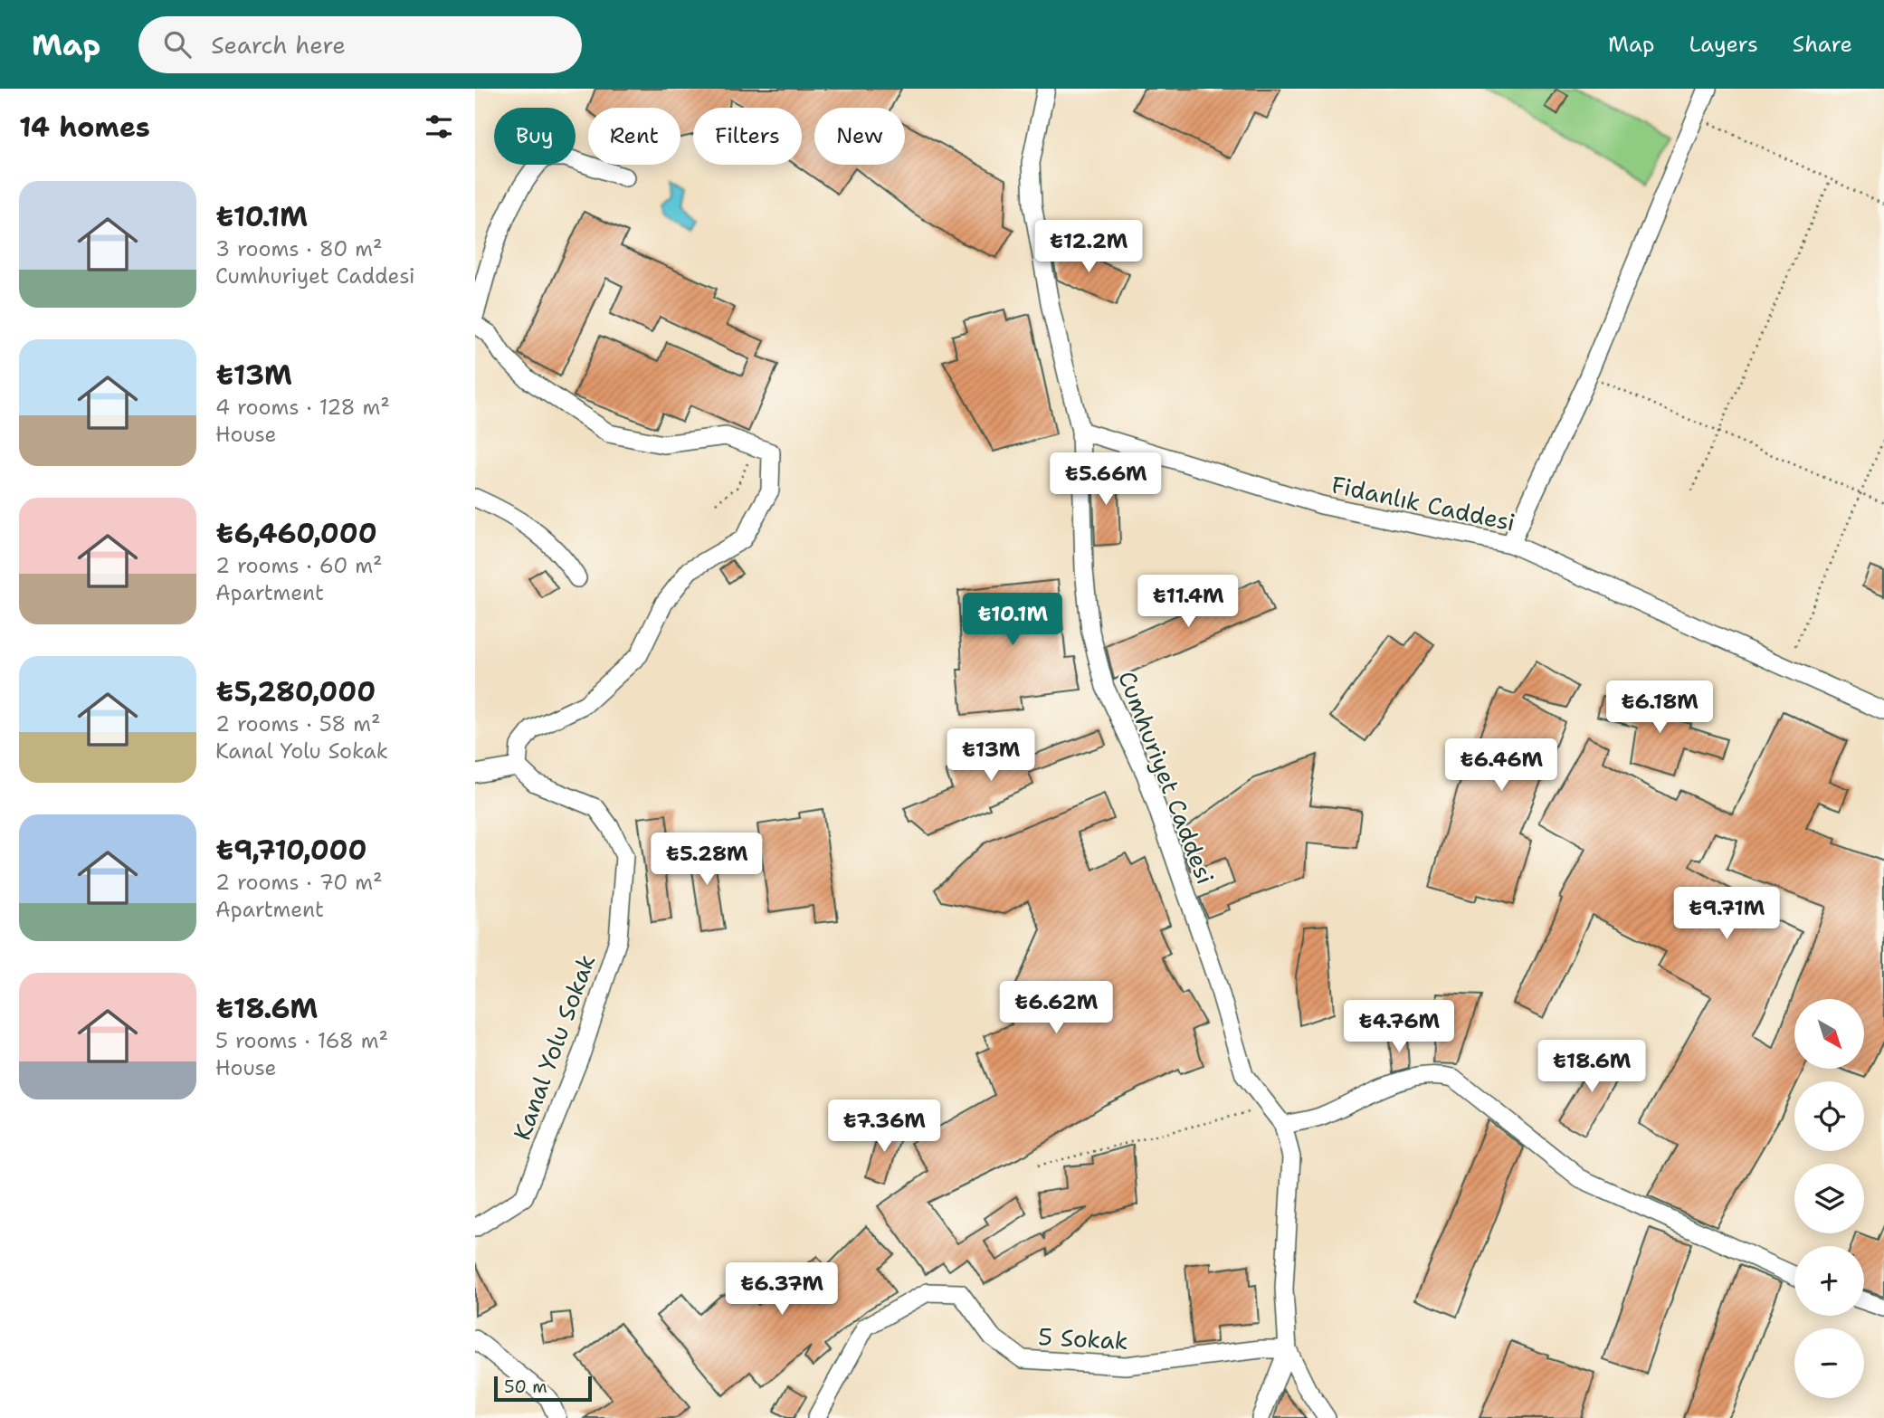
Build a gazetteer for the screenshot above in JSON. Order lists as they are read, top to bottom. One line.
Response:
{"streets":{"street":["Fidanlık Caddesi","Cumhuriyet Caddesi","Kanal Yolu Sokak","5 Sokak"]},"crossings":[["Fidanlık Caddesi","Cumhuriyet Caddesi"],["Cumhuriyet Caddesi","5 Sokak"]],"scale_bar":"50 m","north":"bottom right","page":{"header":"Map","search":"Search here","nav":["Map","Layers","Share"],"heading":"14 homes","chip":["Buy","Rent","Filters","New"],"list":[{"name":"₺10.1M","note":"3 rooms · 80 m² · Cumhuriyet Caddesi"},{"name":"₺13M","note":"4 rooms · 128 m² · House"},{"name":"₺6,460,000","note":"2 rooms · 60 m² · Apartment"},{"name":"₺5,280,000","note":"2 rooms · 58 m² · Kanal Yolu Sokak"},{"name":"₺9,710,000","note":"2 rooms · 70 m² · Apartment"},{"name":"₺18.6M","note":"5 rooms · 168 m² · House"}],"price":["₺12.2M","₺5.66M","₺11.4M","₺10.1M","₺6.18M","₺13M","₺6.46M","₺5.28M","₺9.71M","₺6.62M","₺4.76M","₺18.6M","₺7.36M","₺6.37M"],"map_buttons":["+","−"],"scale":"50 m"}}
